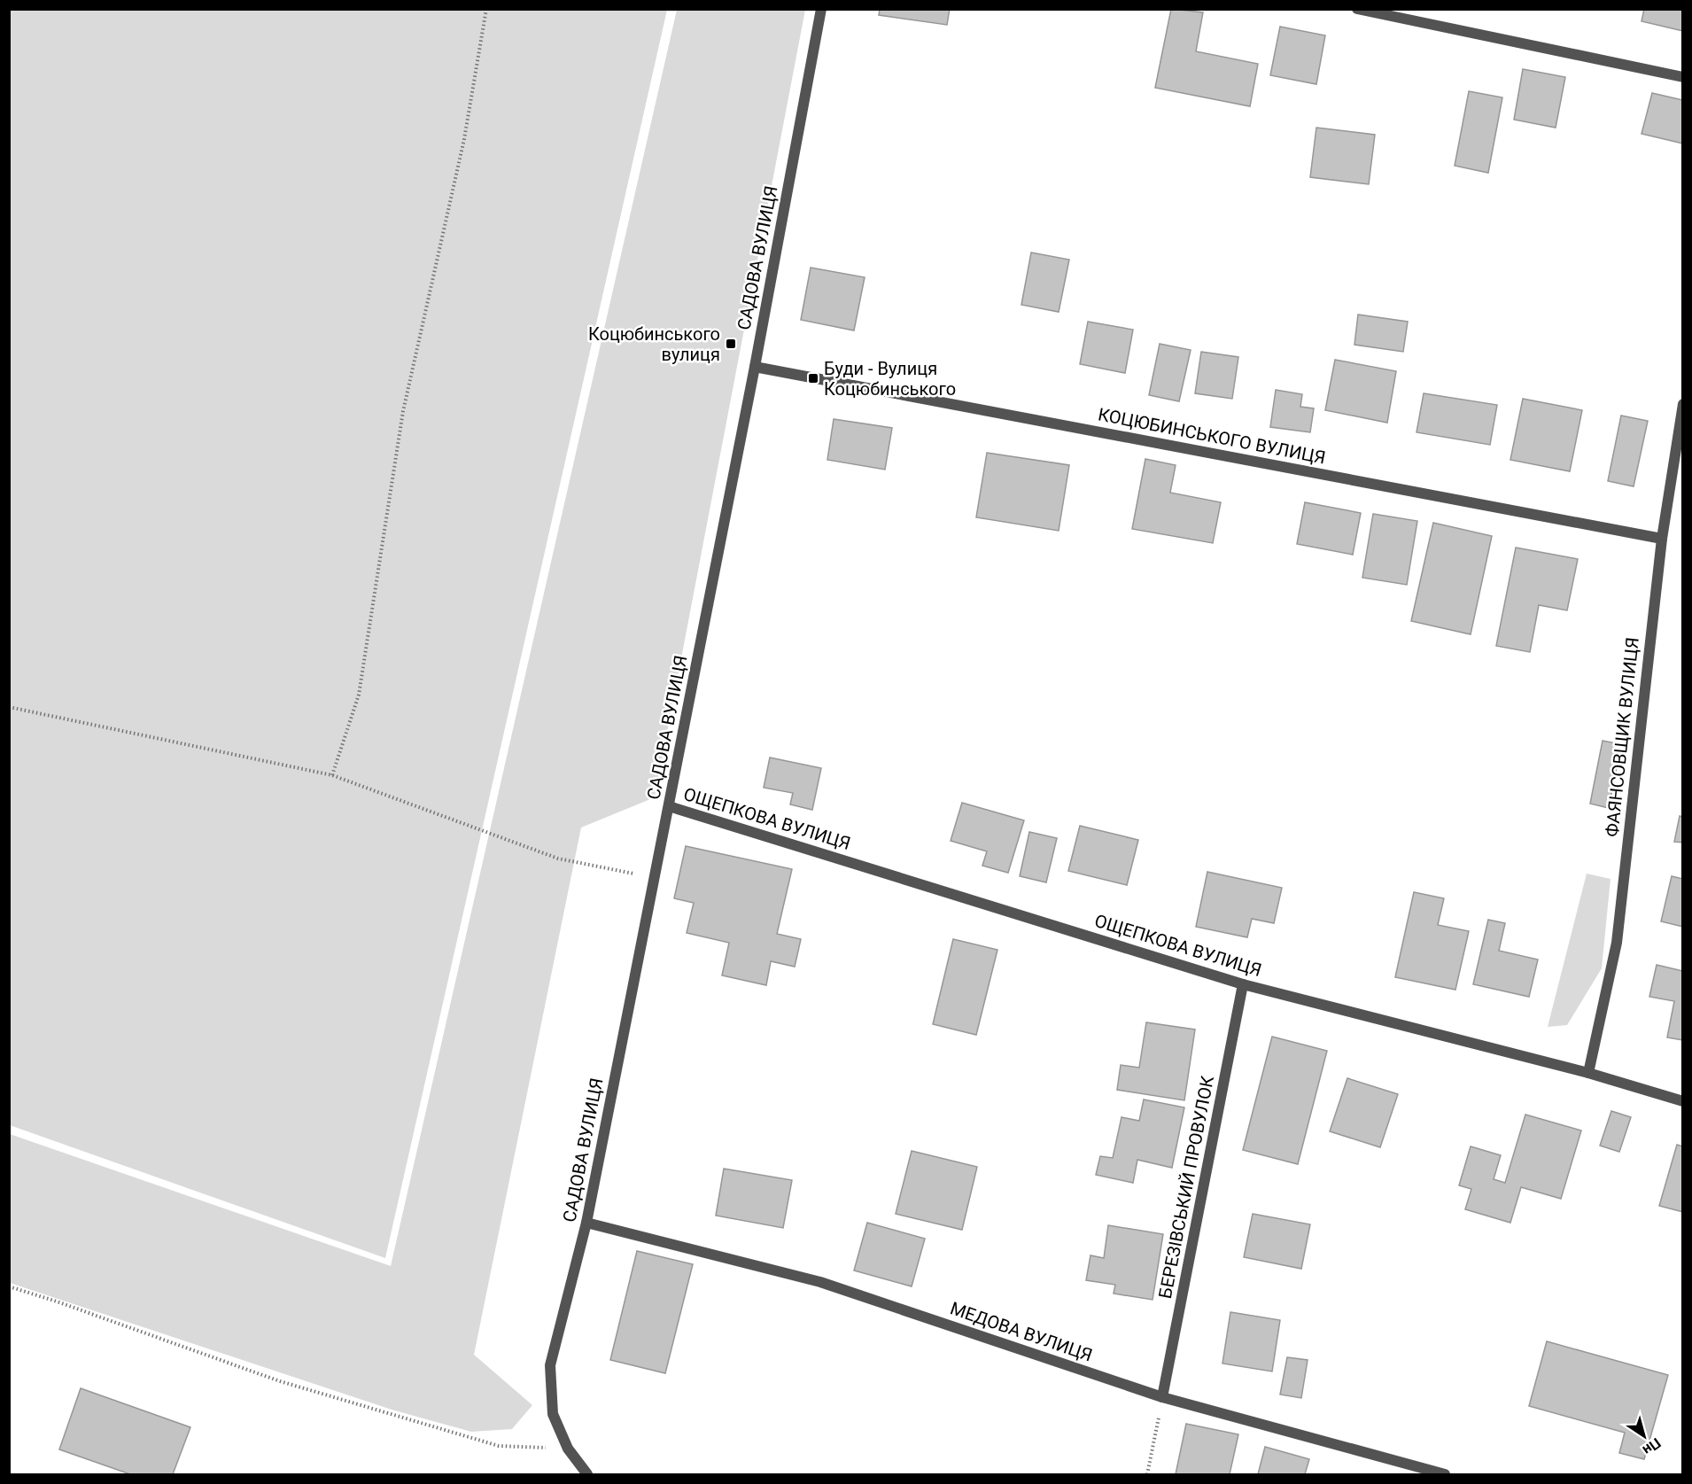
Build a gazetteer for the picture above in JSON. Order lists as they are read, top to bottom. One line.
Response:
{"streets":{"street":["САДОВА ВУЛИЦЯ","КОЦЮБИНСЬКОГО ВУЛИЦЯ","ФАЯНСОВЩИК ВУЛИЦЯ","ОЩЕПКОВА ВУЛИЦЯ","БЕРЕЗІВСЬКИЙ ПРОВУЛОК","МЕДОВА ВУЛИЦЯ"]},"crossings":[["САДОВА ВУЛИЦЯ","КОЦЮБИНСЬКОГО ВУЛИЦЯ"],["САДОВА ВУЛИЦЯ","ОЩЕПКОВА ВУЛИЦЯ"],["САДОВА ВУЛИЦЯ","МЕДОВА ВУЛИЦЯ"],["КОЦЮБИНСЬКОГО ВУЛИЦЯ","ФАЯНСОВЩИК ВУЛИЦЯ"],["ФАЯНСОВЩИК ВУЛИЦЯ","ОЩЕПКОВА ВУЛИЦЯ"],["ОЩЕПКОВА ВУЛИЦЯ","БЕРЕЗІВСЬКИЙ ПРОВУЛОК"],["БЕРЕЗІВСЬКИЙ ПРОВУЛОК","МЕДОВА ВУЛИЦЯ"]],"places":{"transit":["Коцюбинського вулиця","Буди - Вулиця Коцюбинського"]},"north":"bottom right"}
